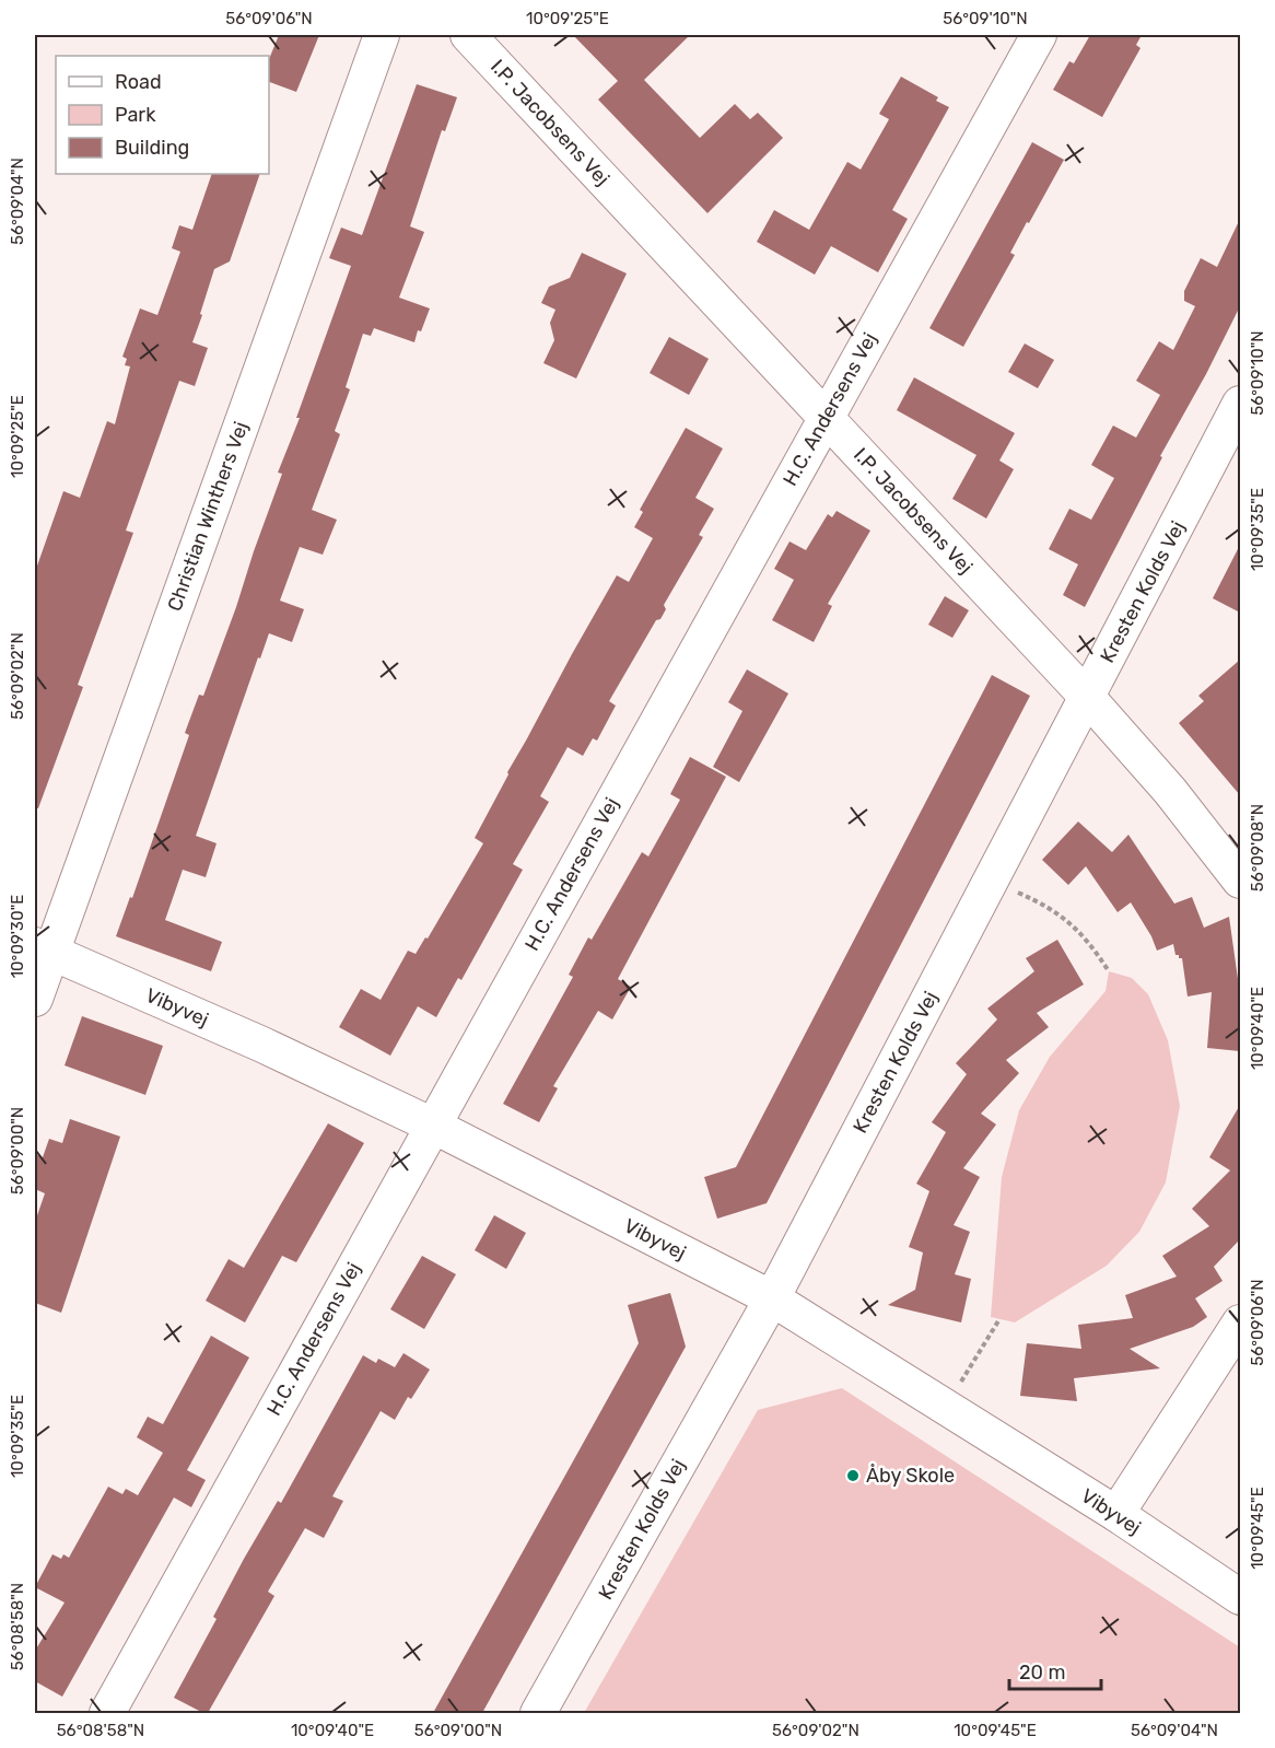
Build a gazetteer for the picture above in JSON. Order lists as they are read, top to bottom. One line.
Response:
{"streets":{"street":["I.P. Jacobsens Vej","H.C. Andersens Vej","Christian Winthers Vej","Kresten Kolds Vej","Vibyvej"]},"crossings":[["I.P. Jacobsens Vej","H.C. Andersens Vej"],["I.P. Jacobsens Vej","Kresten Kolds Vej"],["H.C. Andersens Vej","Vibyvej"],["Christian Winthers Vej","Vibyvej"],["Kresten Kolds Vej","Vibyvej"]],"places":["Åby Skole"],"legend":["Road","Park","Building"],"scale_bar":"20 m","coordinates":["56°09'06\"N","10°09'25\"E","56°09'10\"N","56°09'04\"N","10°09'35\"E","56°09'02\"N","56°09'08\"N","10°09'30\"E","10°09'40\"E","56°09'00\"N","10°09'45\"E","56°08'58\"N"]}
